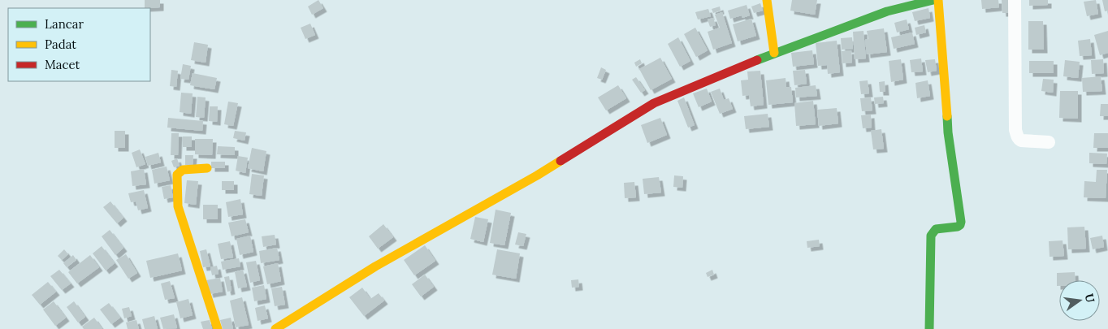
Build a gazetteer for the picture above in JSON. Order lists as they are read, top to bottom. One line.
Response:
{"legend":["Lancar","Padat","Macet"],"north":"right"}
